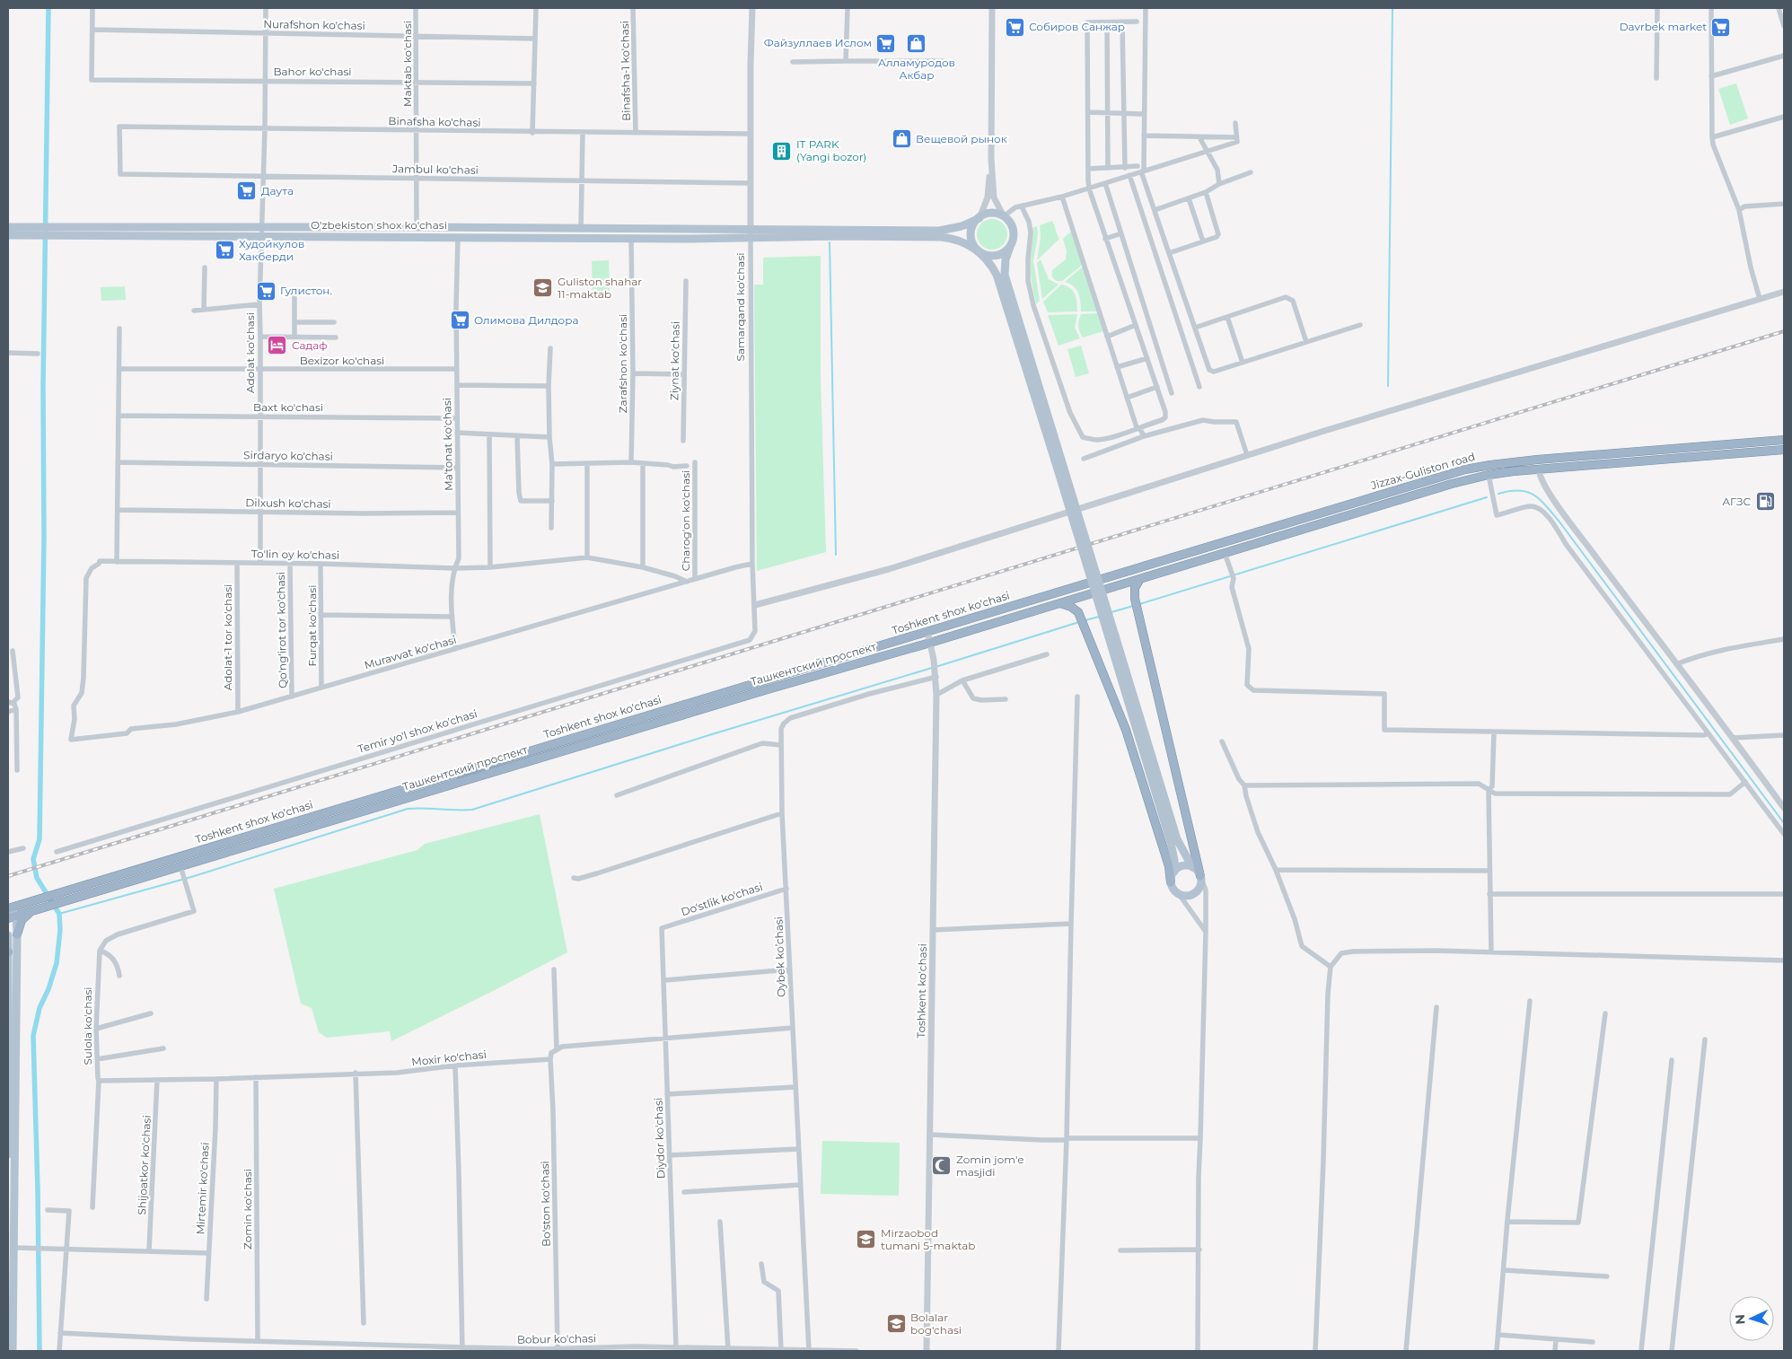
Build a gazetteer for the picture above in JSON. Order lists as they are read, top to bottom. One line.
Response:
{"streets":{"highway":["Jizzax-Guliston road","Toshkent shox ko'chasi","Ташкентский проспект"],"main road":["O'zbekiston shox ko'chasi"],"street":["Nurafshon ko'chasi","Maktab ko'chasi","Binafsha-1 ko'chasi","Bahor ko'chasi","Binafsha ko'chasi","Jambul ko'chasi","Samarqand ko'chasi","Adolat ko'chasi","Bexizor ko'chasi","Ziynat ko'chasi","Zarafshon ko'chasi","Baxt ko'chasi","Ma'tonat ko'chasi","Sirdaryo ko'chasi","Dilxush ko'chasi","Charog'on ko'chasi","To'lin oy ko'chasi","Furqat ko'chasi","Qo'ng'irot tor ko'chasi","Adolat-1 tor ko'chasi","Muravvat ko'chasi","Temir yo'l shox ko'chasi","Do'stlik ko'chasi","Oybek ko’chasi","Toshkent ko'chasi","Sulola ko'chasi","Moxir ko'chasi","Diydor ko'chasi","Shijoatkor ko'chasi","Mirtemir ko'chasi","Bo'ston ko'chasi","Zomin ko'chasi","Bobur ko'chasi"]},"crossings":[["Nurafshon ko'chasi","Maktab ko'chasi"],["Nurafshon ko'chasi","Bahor ko'chasi"],["Nurafshon ko'chasi","Adolat ko'chasi"],["Maktab ko'chasi","Bahor ko'chasi"],["Maktab ko'chasi","Binafsha ko'chasi"],["Maktab ko'chasi","Jambul ko'chasi"],["Maktab ko'chasi","O'zbekiston shox ko'chasi"],["Binafsha-1 ko'chasi","Binafsha ko'chasi"],["Bahor ko'chasi","Adolat ko'chasi"],["Binafsha ko'chasi","Jambul ko'chasi"],["Binafsha ko'chasi","Samarqand ko'chasi"],["Binafsha ko'chasi","Adolat ko'chasi"],["Jambul ko'chasi","Samarqand ko'chasi"],["Jambul ko'chasi","Adolat ko'chasi"],["O'zbekiston shox ko'chasi","Samarqand ko'chasi"],["O'zbekiston shox ko'chasi","Adolat ko'chasi"],["O'zbekiston shox ko'chasi","Zarafshon ko'chasi"],["O'zbekiston shox ko'chasi","Ma'tonat ko'chasi"],["Samarqand ko'chasi","Muravvat ko'chasi"],["Samarqand ko'chasi","Temir yo'l shox ko'chasi"],["Adolat ko'chasi","Bexizor ko'chasi"],["Adolat ko'chasi","Baxt ko'chasi"],["Adolat ko'chasi","Sirdaryo ko'chasi"],["Adolat ko'chasi","Dilxush ko'chasi"],["Adolat ko'chasi","To'lin oy ko'chasi"],["Bexizor ko'chasi","Ma'tonat ko'chasi"],["Baxt ko'chasi","Ma'tonat ko'chasi"],["Ma'tonat ko'chasi","Sirdaryo ko'chasi"],["Ma'tonat ko'chasi","Dilxush ko'chasi"],["Ma'tonat ko'chasi","To'lin oy ko'chasi"],["Ma'tonat ko'chasi","Muravvat ko'chasi"],["Jizzax-Guliston road","Toshkent shox ko'chasi"],["Charog'on ko'chasi","Muravvat ko'chasi"],["To'lin oy ko'chasi","Furqat ko'chasi"],["To'lin oy ko'chasi","Qo'ng'irot tor ko'chasi"],["To'lin oy ko'chasi","Adolat-1 tor ko'chasi"],["To'lin oy ko'chasi","Muravvat ko'chasi"],["Toshkent shox ko'chasi","Ташкентский проспект"],["Toshkent shox ko'chasi","Toshkent ko'chasi"],["Furqat ko'chasi","Muravvat ko'chasi"],["Qo'ng'irot tor ko'chasi","Muravvat ko'chasi"],["Adolat-1 tor ko'chasi","Muravvat ko'chasi"],["Ташкентский проспект","Toshkent ko'chasi"],["Do'stlik ko'chasi","Oybek ko’chasi"],["Do'stlik ko'chasi","Diydor ko'chasi"],["Oybek ko’chasi","Toshkent ko'chasi"],["Oybek ko’chasi","Bobur ko'chasi"],["Sulola ko'chasi","Moxir ko'chasi"],["Moxir ko'chasi","Shijoatkor ko'chasi"],["Moxir ko'chasi","Mirtemir ko'chasi"],["Moxir ko'chasi","Bo'ston ko'chasi"],["Moxir ko'chasi","Zomin ko'chasi"],["Diydor ko'chasi","Bobur ko'chasi"],["Bo'ston ko'chasi","Bobur ko'chasi"],["Zomin ko'chasi","Bobur ko'chasi"]],"places":{"supermarket":["Собиров Санжар","Davrbek market","Файзуллаев Ислом","Даута","Худойкулов Хакберди","Гулистон.","Олимова Дилдора"],"shop":["Алламуродов Акбар","Вещевой рынок"],"building":["IT PARK (Yangi bozor)"],"school or university":["Guliston shahar 11-maktab","Mirzaobod tumani 5-maktab","Bolalar bog'chasi"],"hotel":["Садаф"],"fuel station":["АГЗС"],"mosque":["Zomin jom'e masjidi"]},"north":"left"}
